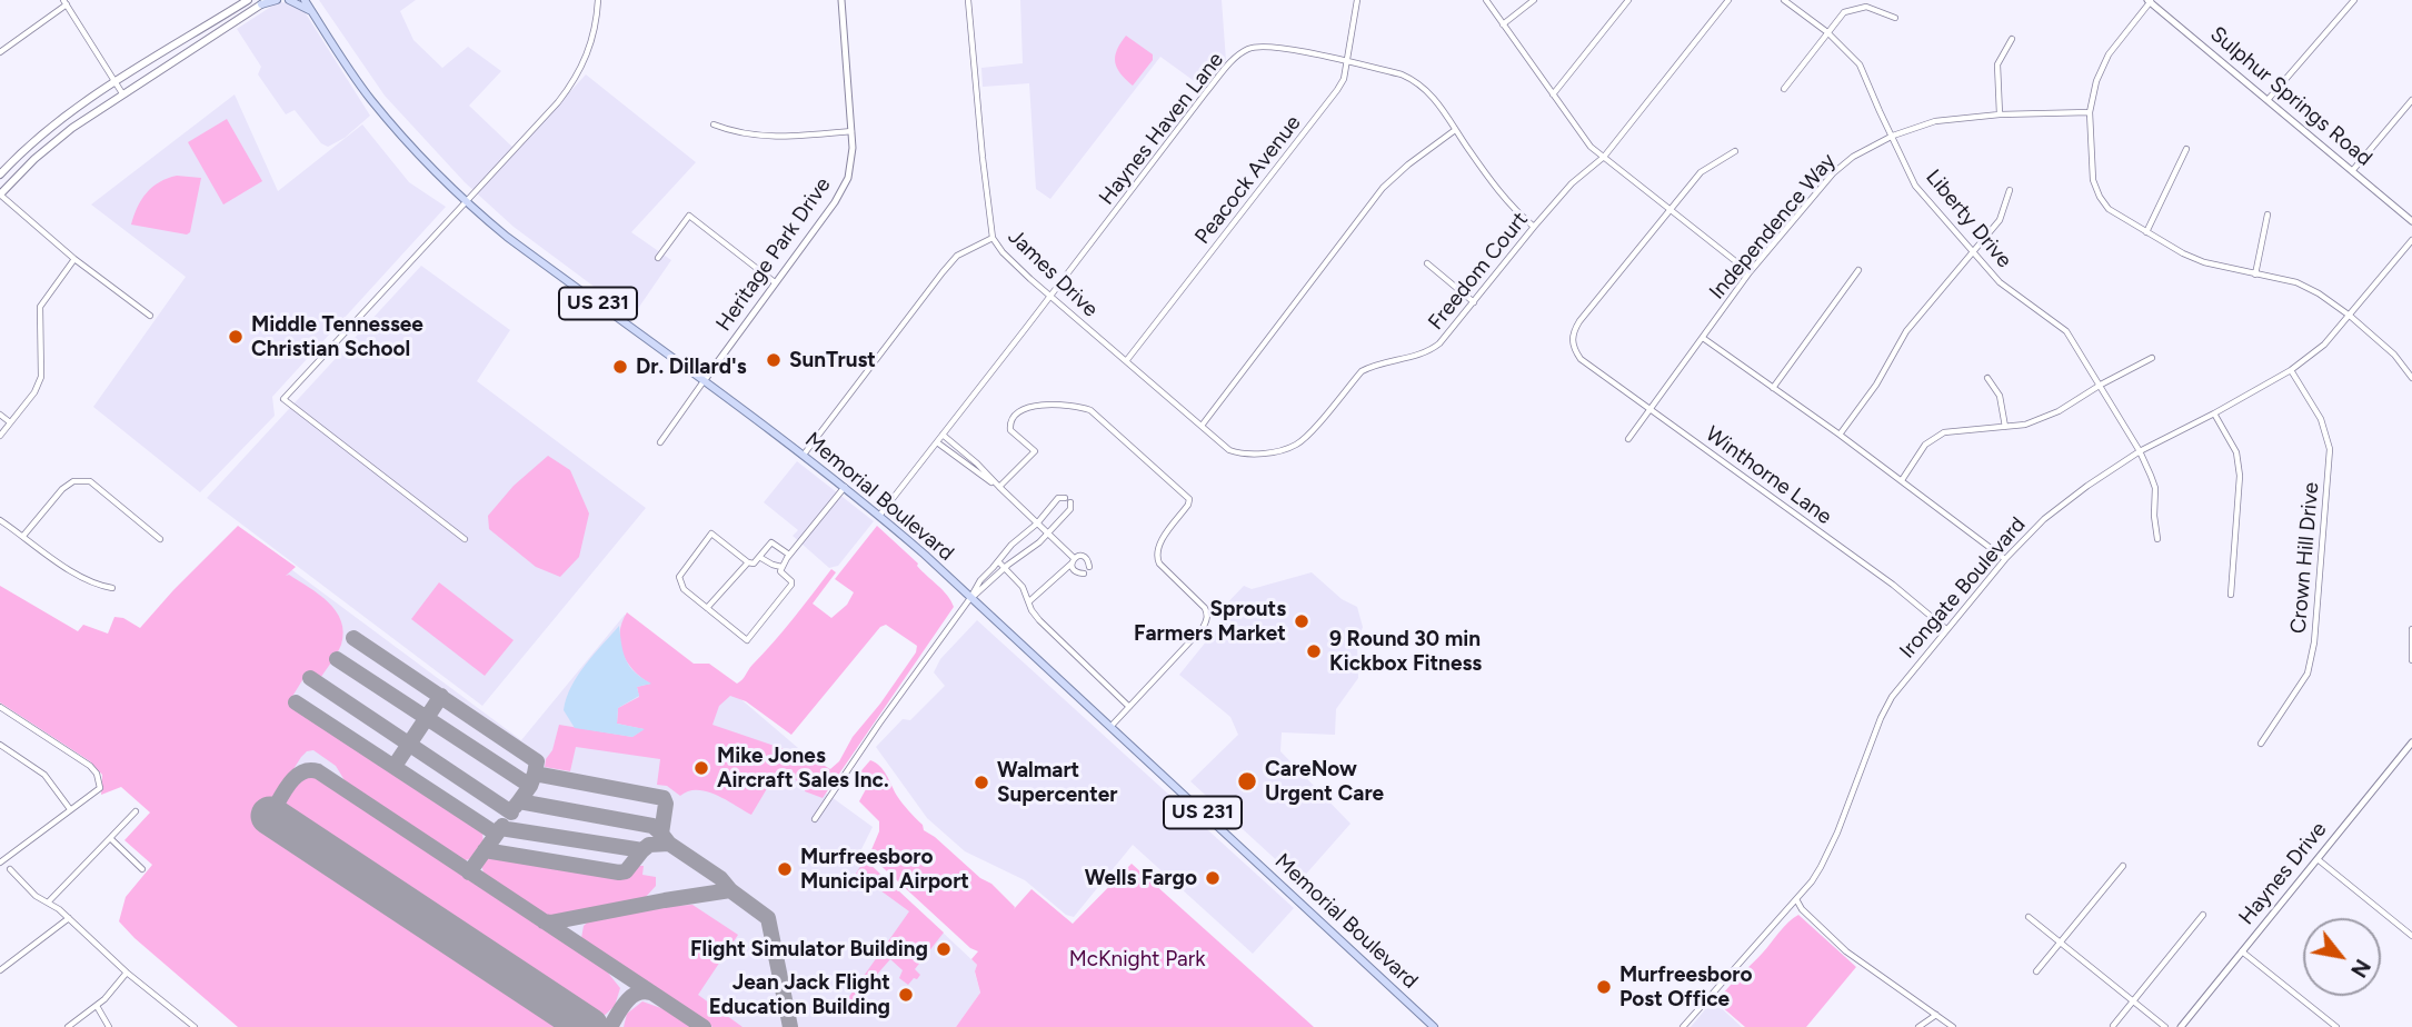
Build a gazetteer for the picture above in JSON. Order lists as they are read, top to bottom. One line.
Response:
{"streets":{"main road":["US 231","Memorial Boulevard"],"street":["Sulphur Springs Road","Haynes Haven Lane","Peacock Avenue","Liberty Drive","Independence Way","Heritage Park Drive","Freedom Court","James Drive","Winthorne Lane","Crown Hill Drive","Irongate Boulevard","Haynes Drive"]},"crossings":[["Haynes Haven Lane","Peacock Avenue"],["Haynes Haven Lane","Freedom Court"],["Haynes Haven Lane","James Drive"],["Haynes Haven Lane","Memorial Boulevard"],["Peacock Avenue","James Drive"],["Liberty Drive","Independence Way"],["Liberty Drive","Irongate Boulevard"],["Independence Way","Winthorne Lane"],["Heritage Park Drive","Memorial Boulevard"],["Freedom Court","James Drive"],["Winthorne Lane","Irongate Boulevard"],["Crown Hill Drive","Irongate Boulevard"]],"parks":["McKnight Park"],"places":["Middle Tennessee Christian School","SunTrust","Dr. Dillard's","Sprouts Farmers Market","9 Round 30 min Kickbox Fitness","Mike Jones Aircraft Sales Inc.","CareNow Urgent Care","Walmart Supercenter","Murfreesboro Municipal Airport","Wells Fargo","Flight Simulator Building","Murfreesboro Post Office","Jean Jack Flight Education Building"],"north":"bottom right"}
